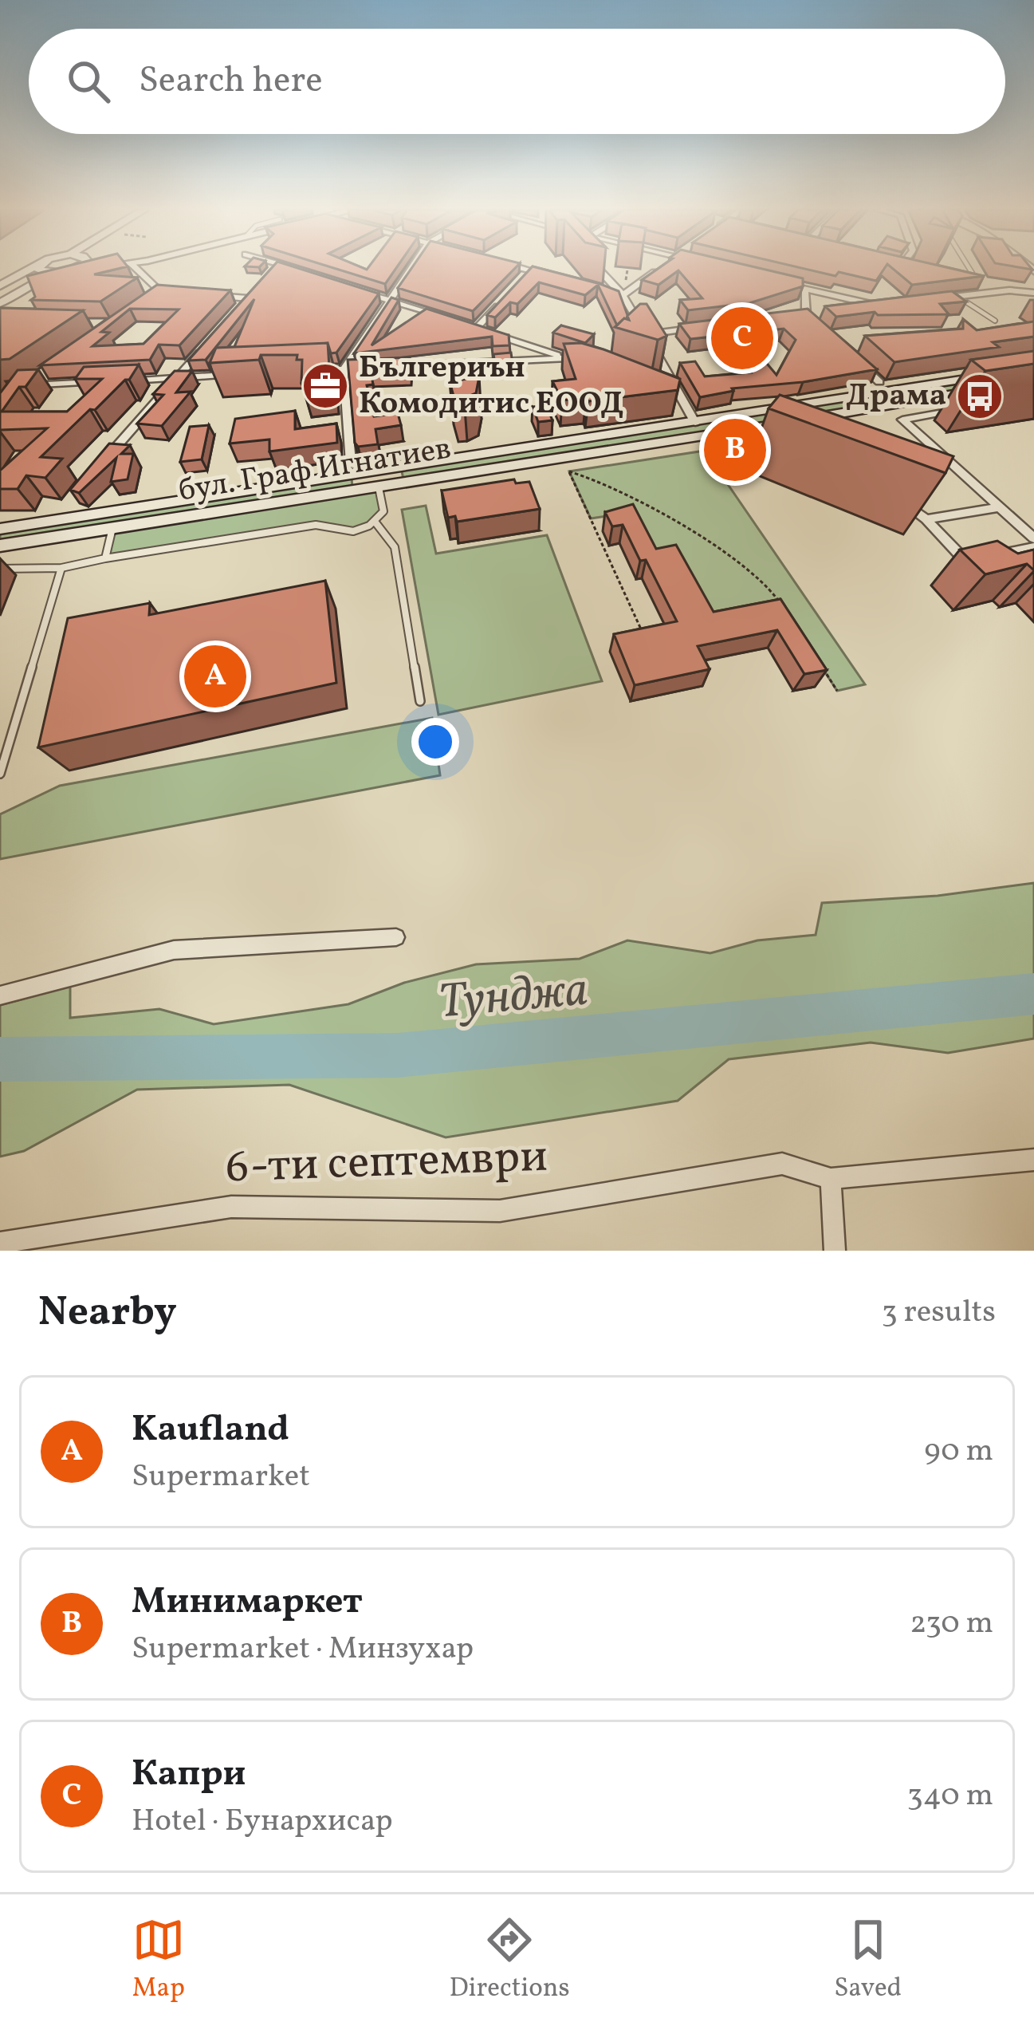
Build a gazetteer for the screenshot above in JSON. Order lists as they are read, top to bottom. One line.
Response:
{"streets":{"main road":["бул. Граф Игнатиев"],"street":["6-ти септември"]},"water":["Тунджа"],"places":{"office":["Бългериън Комодитис ЕООД"],"bus stop":["Драма"]},"page":{"search":"Search here","pins":["C","B","A"],"heading":["Nearby","3 results"],"list":[{"mark":"A","name":"Kaufland","note":"Supermarket","value":"90 m"},{"mark":"B","name":"Минимаркет","note":"Supermarket · Минзухар","value":"230 m"},{"mark":"C","name":"Капри","note":"Hotel · Бунархисар","value":"340 m"}],"nav":["Map","Directions","Saved"]}}
